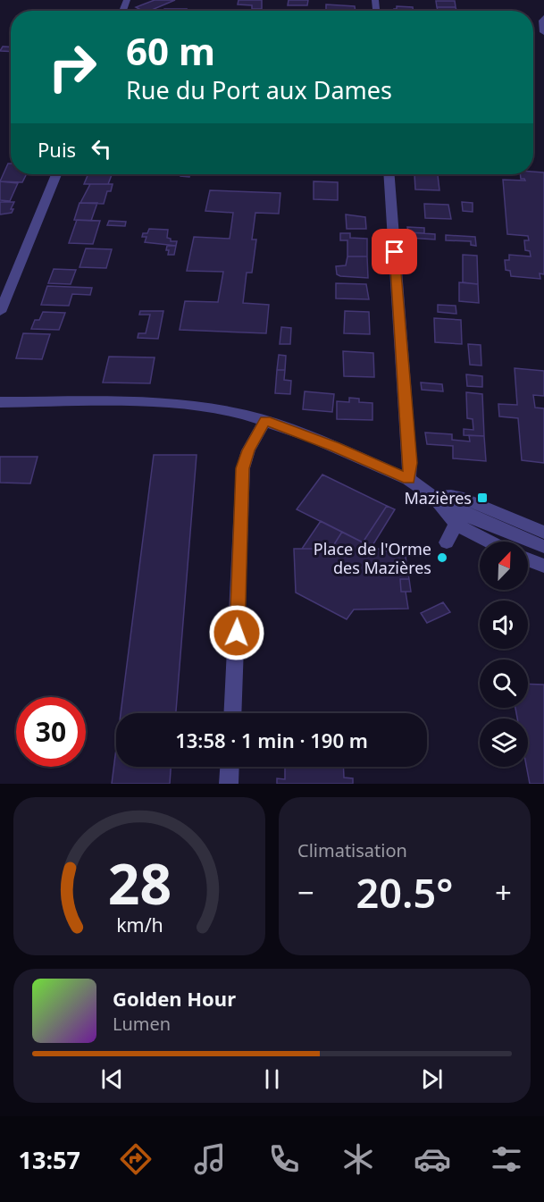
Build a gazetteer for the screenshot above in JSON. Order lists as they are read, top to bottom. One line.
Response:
{"places":{"transit":["Mazières"],"other":["Place de l'Orme des Mazières"]},"north":"top right","page":{"turn":["60 m","Rue du Port aux Dames"],"then":"Puis","limit":"30","trip":"13:58 · 1 min · 190 m","tile":"Climatisation","heat":["−","20.5°","+"],"song":["Golden Hour","Lumen"],"tabs":"13:57","gauge":["28","km/h"]}}
